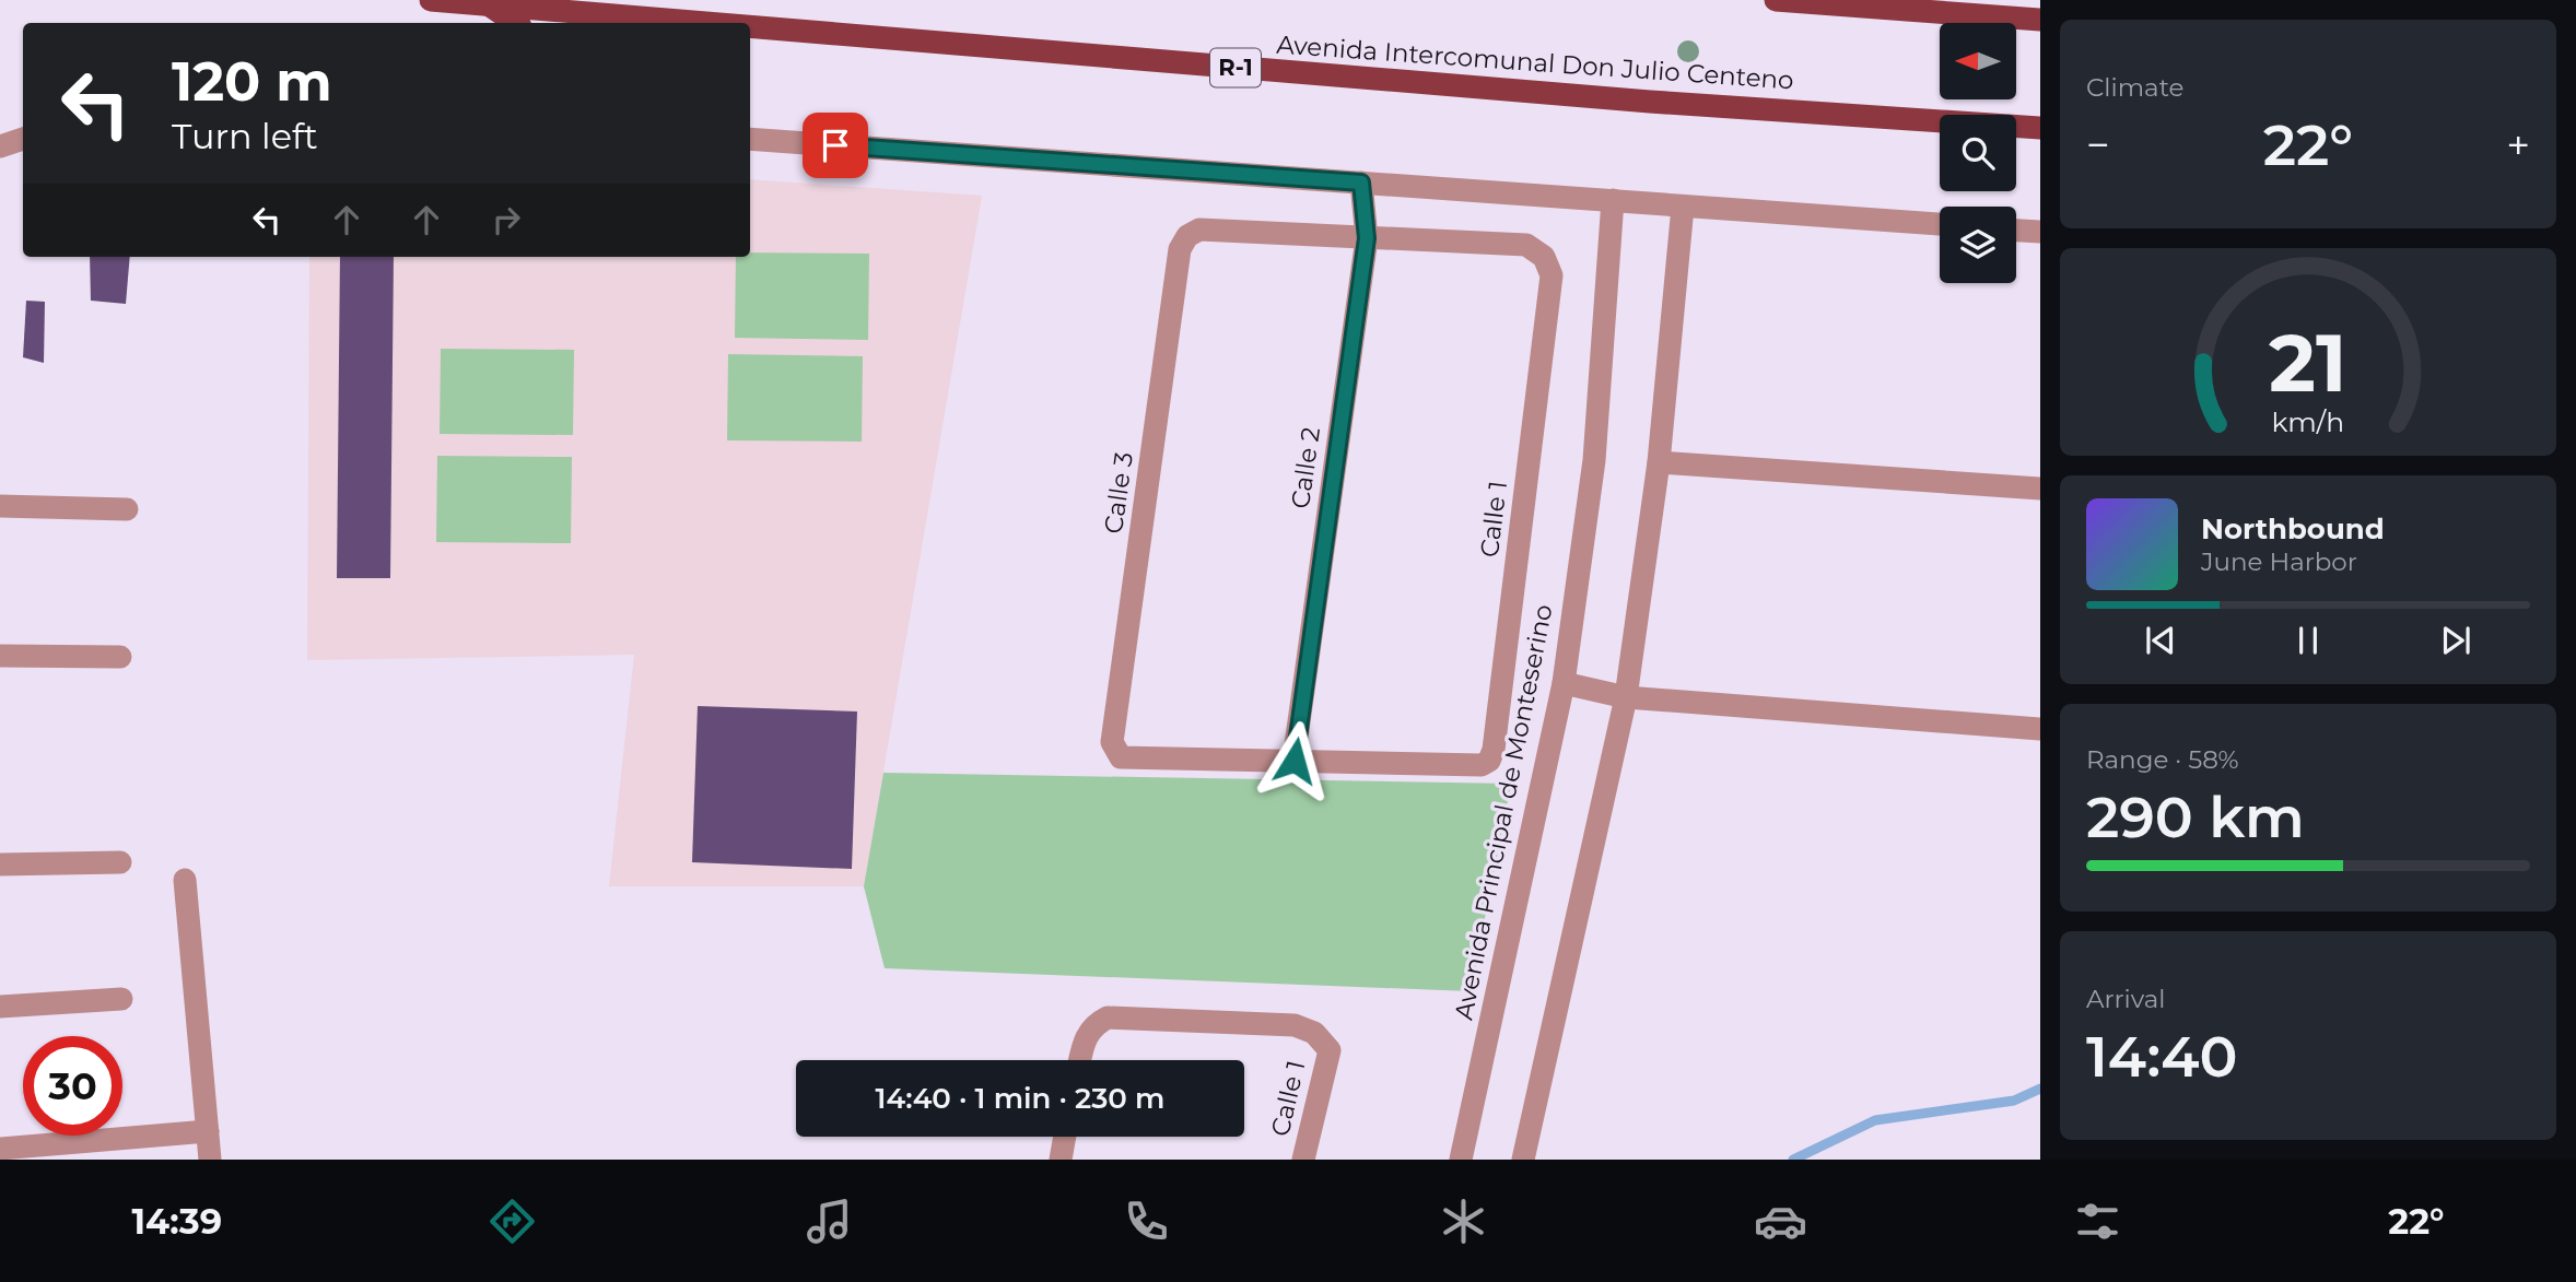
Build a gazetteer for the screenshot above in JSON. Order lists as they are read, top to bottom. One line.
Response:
{"streets":{"main road":["Avenida Intercomunal Don Julio Centeno","R-1"],"street":["Calle 2","Calle 3","Calle 1","Avenida Principal de Monteserino"]},"crossings":[["Calle 2","Calle 3"],["Calle 2","Calle 1"],["Calle 3","Calle 1"]],"north":"left","page":{"tile":["Climate",["Range · 58%","290 km"],["Arrival","14:40"]],"turn":["120 m","Turn left"],"heat":["−","22°","+"],"song":["Northbound","June Harbor"],"limit":"30","trip":"14:40 · 1 min · 230 m","tabs":["14:39","22°"],"gauge":["21","km/h"]}}
